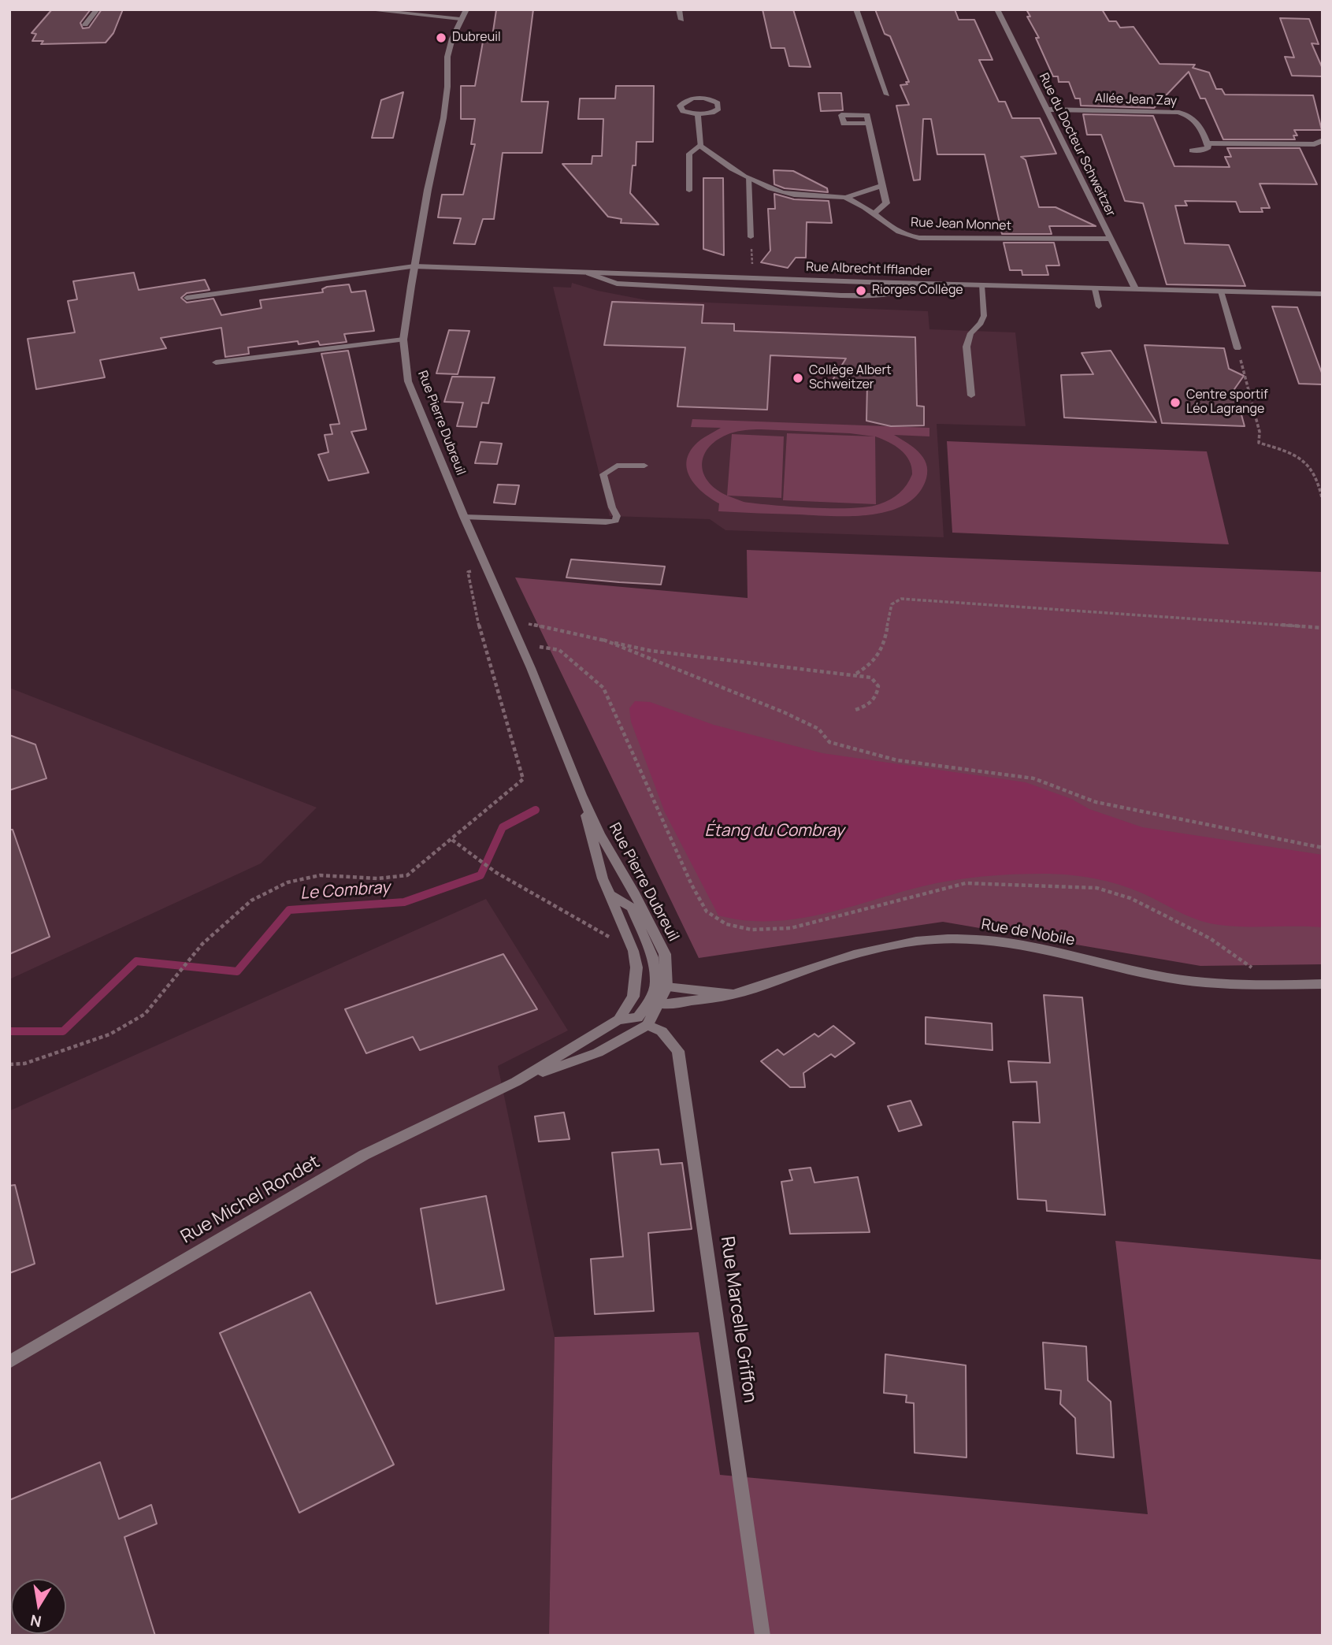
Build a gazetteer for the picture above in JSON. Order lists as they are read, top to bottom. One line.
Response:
{"streets":{"street":["Allée Jean Zay","Rue du Docteur Schweitzer","Rue Jean Monnet","Rue Albrecht Ifflander","Rue Pierre Dubreuil","Rue de Nobile","Rue Michel Rondet","Rue Marcelle Griffon"]},"crossings":[["Allée Jean Zay","Rue du Docteur Schweitzer"],["Rue du Docteur Schweitzer","Rue Jean Monnet"],["Rue du Docteur Schweitzer","Rue Albrecht Ifflander"],["Rue Albrecht Ifflander","Rue Pierre Dubreuil"],["Rue Pierre Dubreuil","Rue Michel Rondet"],["Rue Michel Rondet","Rue Marcelle Griffon"]],"water":["Étang du Combray","Le Combray"],"places":["Dubreuil","Riorges Collège","Collège Albert Schweitzer","Centre sportif Léo Lagrange"],"north":"bottom"}
